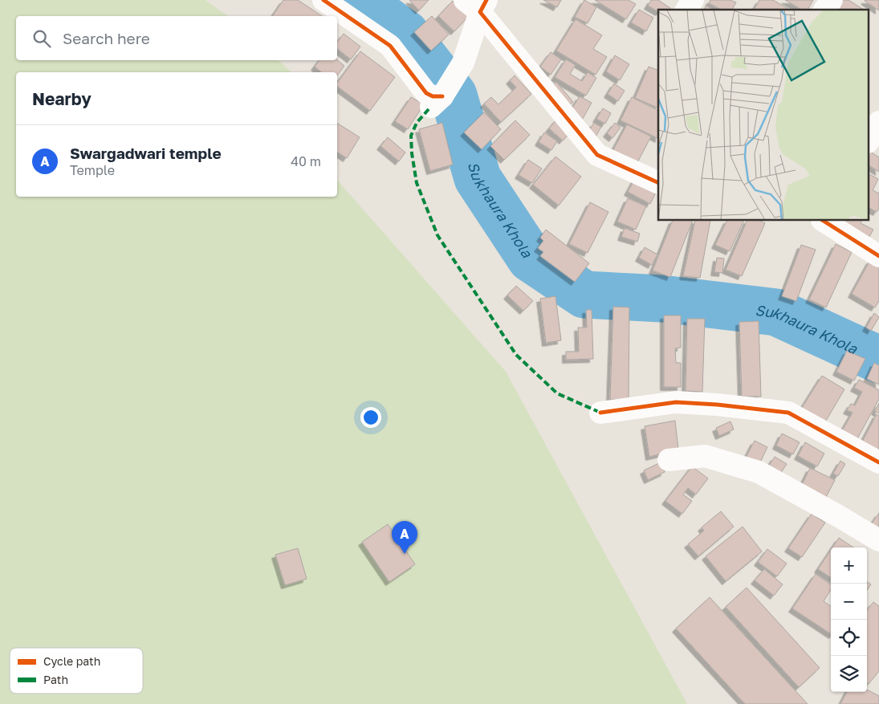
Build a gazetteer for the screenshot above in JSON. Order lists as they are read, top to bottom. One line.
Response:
{"water":["Sukhaura Khola"],"legend":["Cycle path","Path"],"page":{"search":"Search here","heading":"Nearby","list":[{"mark":"A","name":"Swargadwari temple","note":"Temple","value":"40 m"}],"pins":"A","map_buttons":["+","−"]}}
